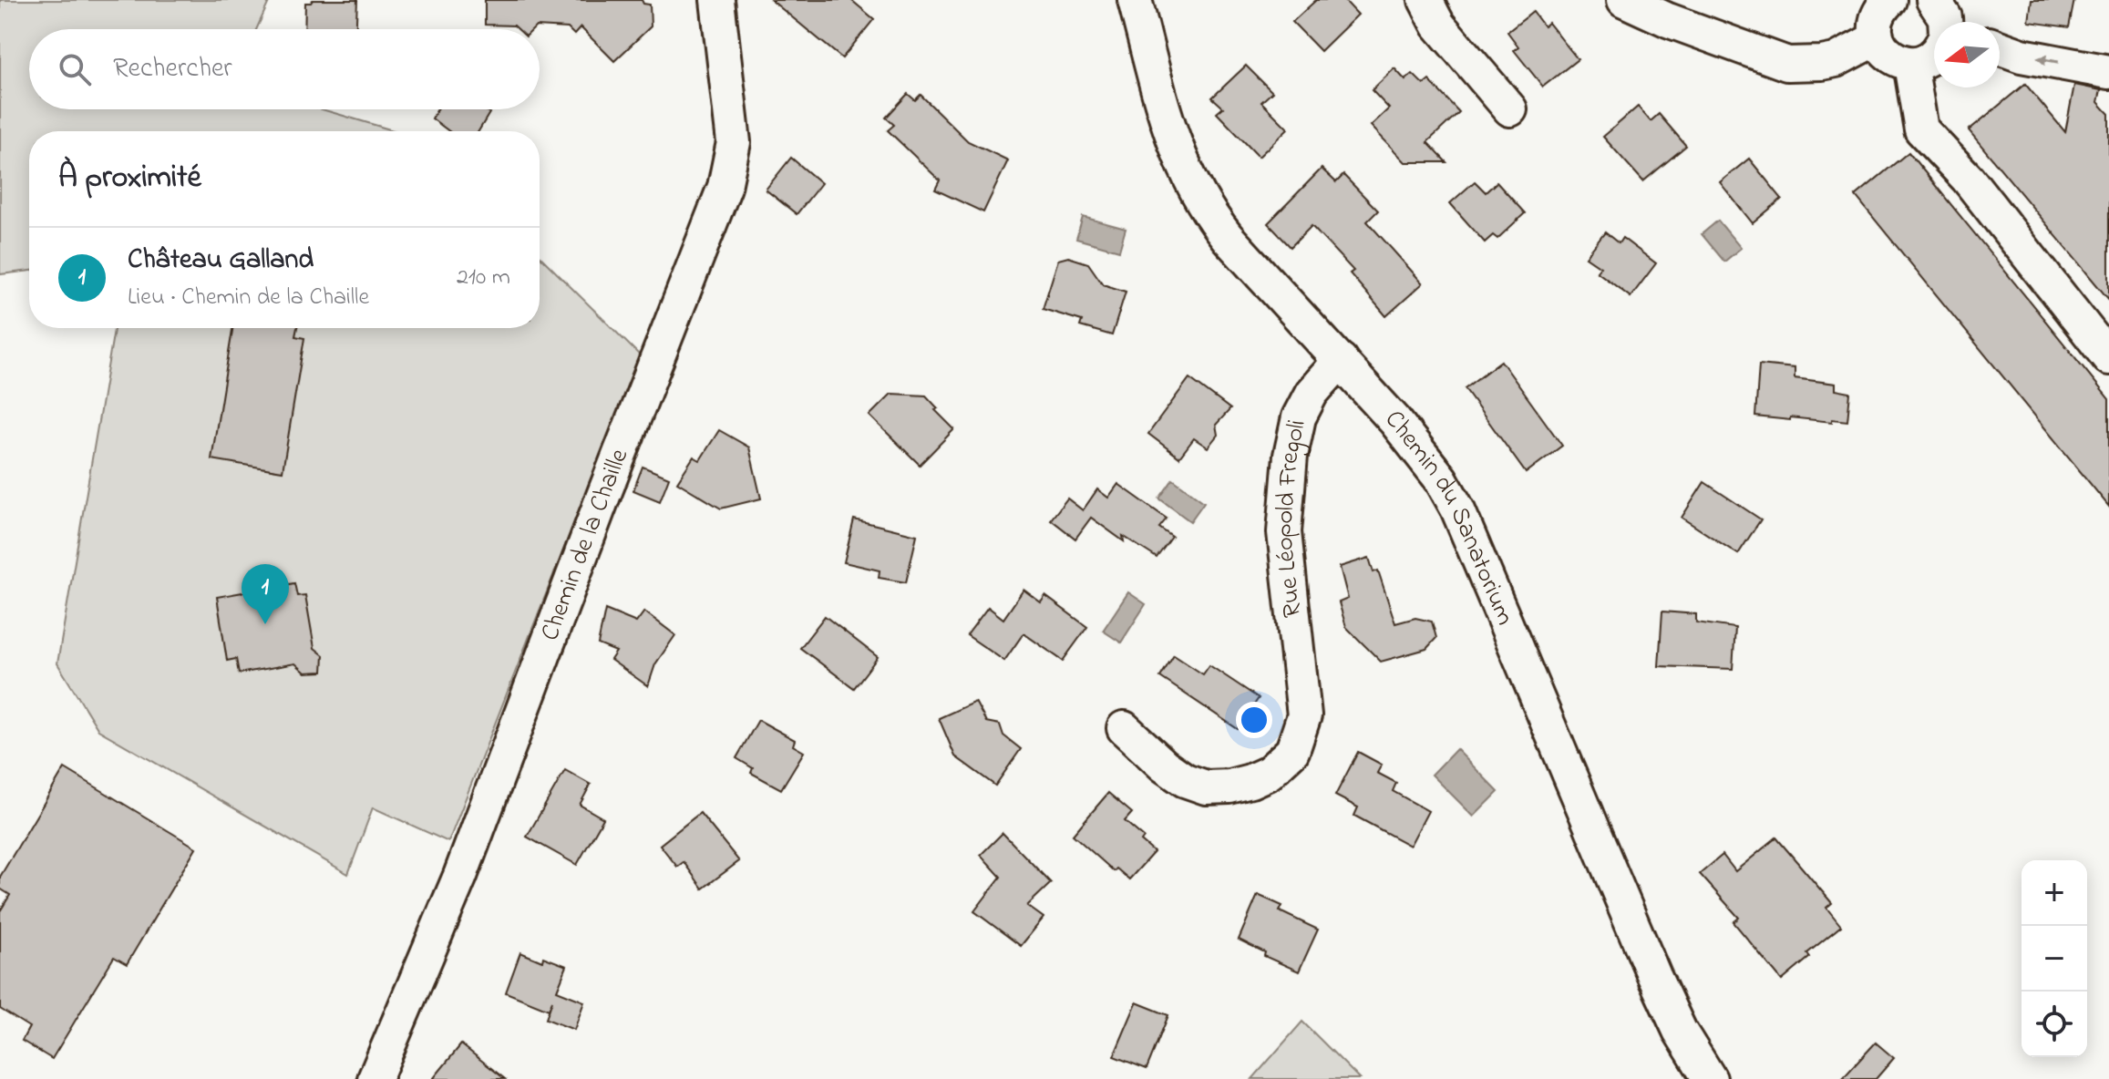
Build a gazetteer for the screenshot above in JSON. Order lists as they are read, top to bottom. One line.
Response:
{"streets":{"street":["Rue Léopold Fregoli","Chemin du Sanatorium","Chemin de la Chaille"]},"crossings":[["Rue Léopold Fregoli","Chemin du Sanatorium"]],"north":"left","page":{"search":"Rechercher","heading":"À proximité","list":[{"mark":"1","name":"Château Galland","note":"Lieu · Chemin de la Chaille","value":"210 m"}],"pins":"1","map_buttons":["+","−"]}}
